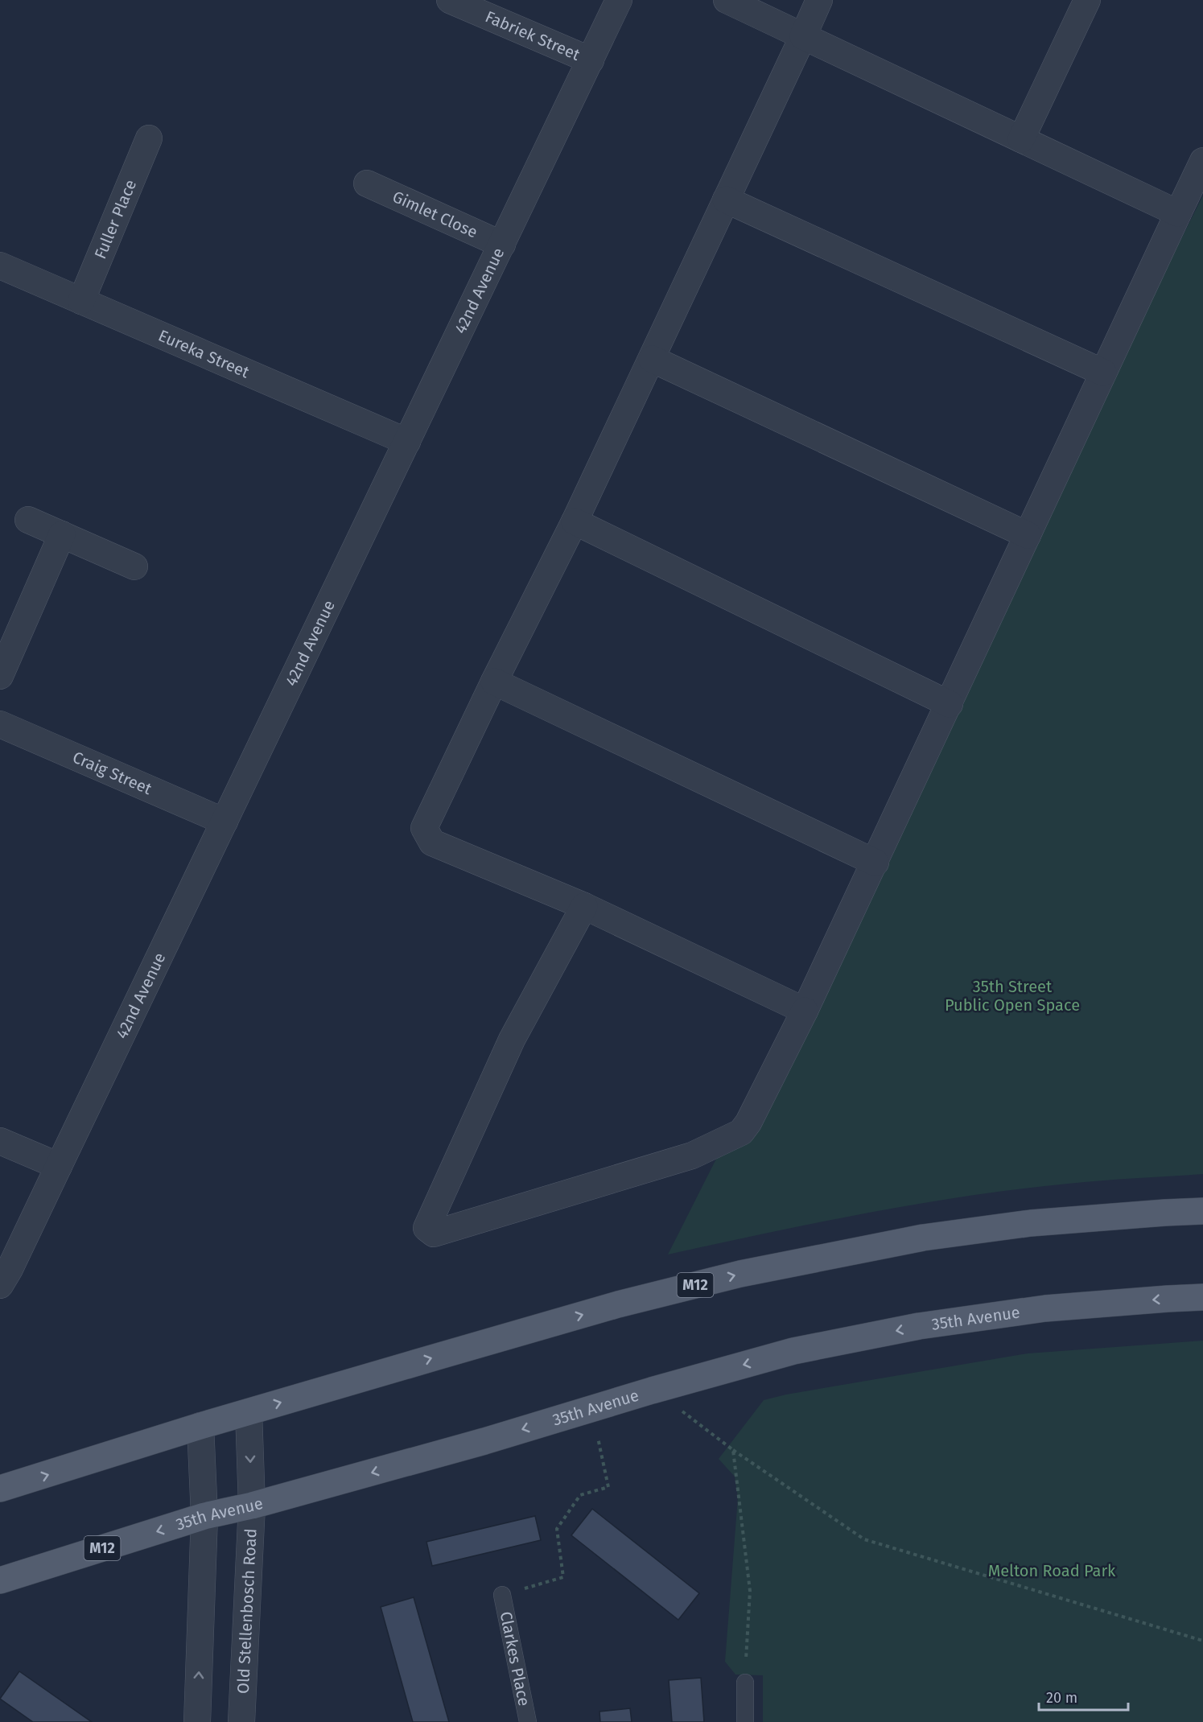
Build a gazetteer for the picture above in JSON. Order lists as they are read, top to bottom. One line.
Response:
{"streets":{"main road":["M12","35th Avenue"],"street":["Fabriek Street","Gimlet Close","Fuller Place","42nd Avenue","Eureka Street","Craig Street","Old Stellenbosch Road"],"lane":["Clarkes Place"]},"crossings":[["Fabriek Street","42nd Avenue"],["Gimlet Close","42nd Avenue"],["Fuller Place","Eureka Street"],["42nd Avenue","Eureka Street"],["42nd Avenue","Craig Street"],["M12","Old Stellenbosch Road"],["35th Avenue","Old Stellenbosch Road"]],"parks":["35th Street Public Open Space","Melton Road Park"],"scale_bar":"20 m"}
